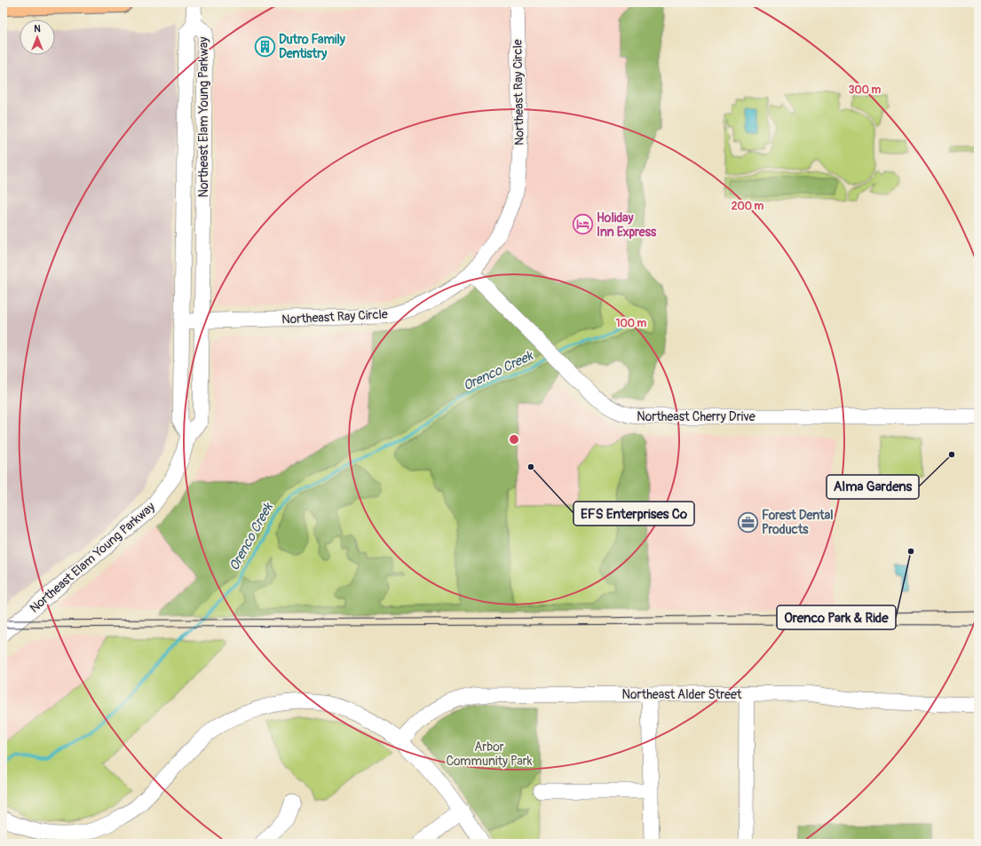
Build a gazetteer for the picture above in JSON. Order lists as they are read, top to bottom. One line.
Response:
{"streets":{"street":["Northeast Ray Circle","Northeast Elam Young Parkway","Northeast Cherry Drive","Northeast Alder Street"]},"crossings":[["Northeast Ray Circle","Northeast Elam Young Parkway"],["Northeast Ray Circle","Northeast Cherry Drive"]],"water":["Orenco Creek"],"parks":["Arbor Community Park"],"places":{"building":["Dutro Family Dentistry"],"hotel":["Holiday Inn Express"],"other":["Alma Gardens","EFS Enterprises Co","Orenco Park & Ride"],"office":["Forest Dental Products"]},"north":"top","rings":["300 m","200 m","100 m"]}
